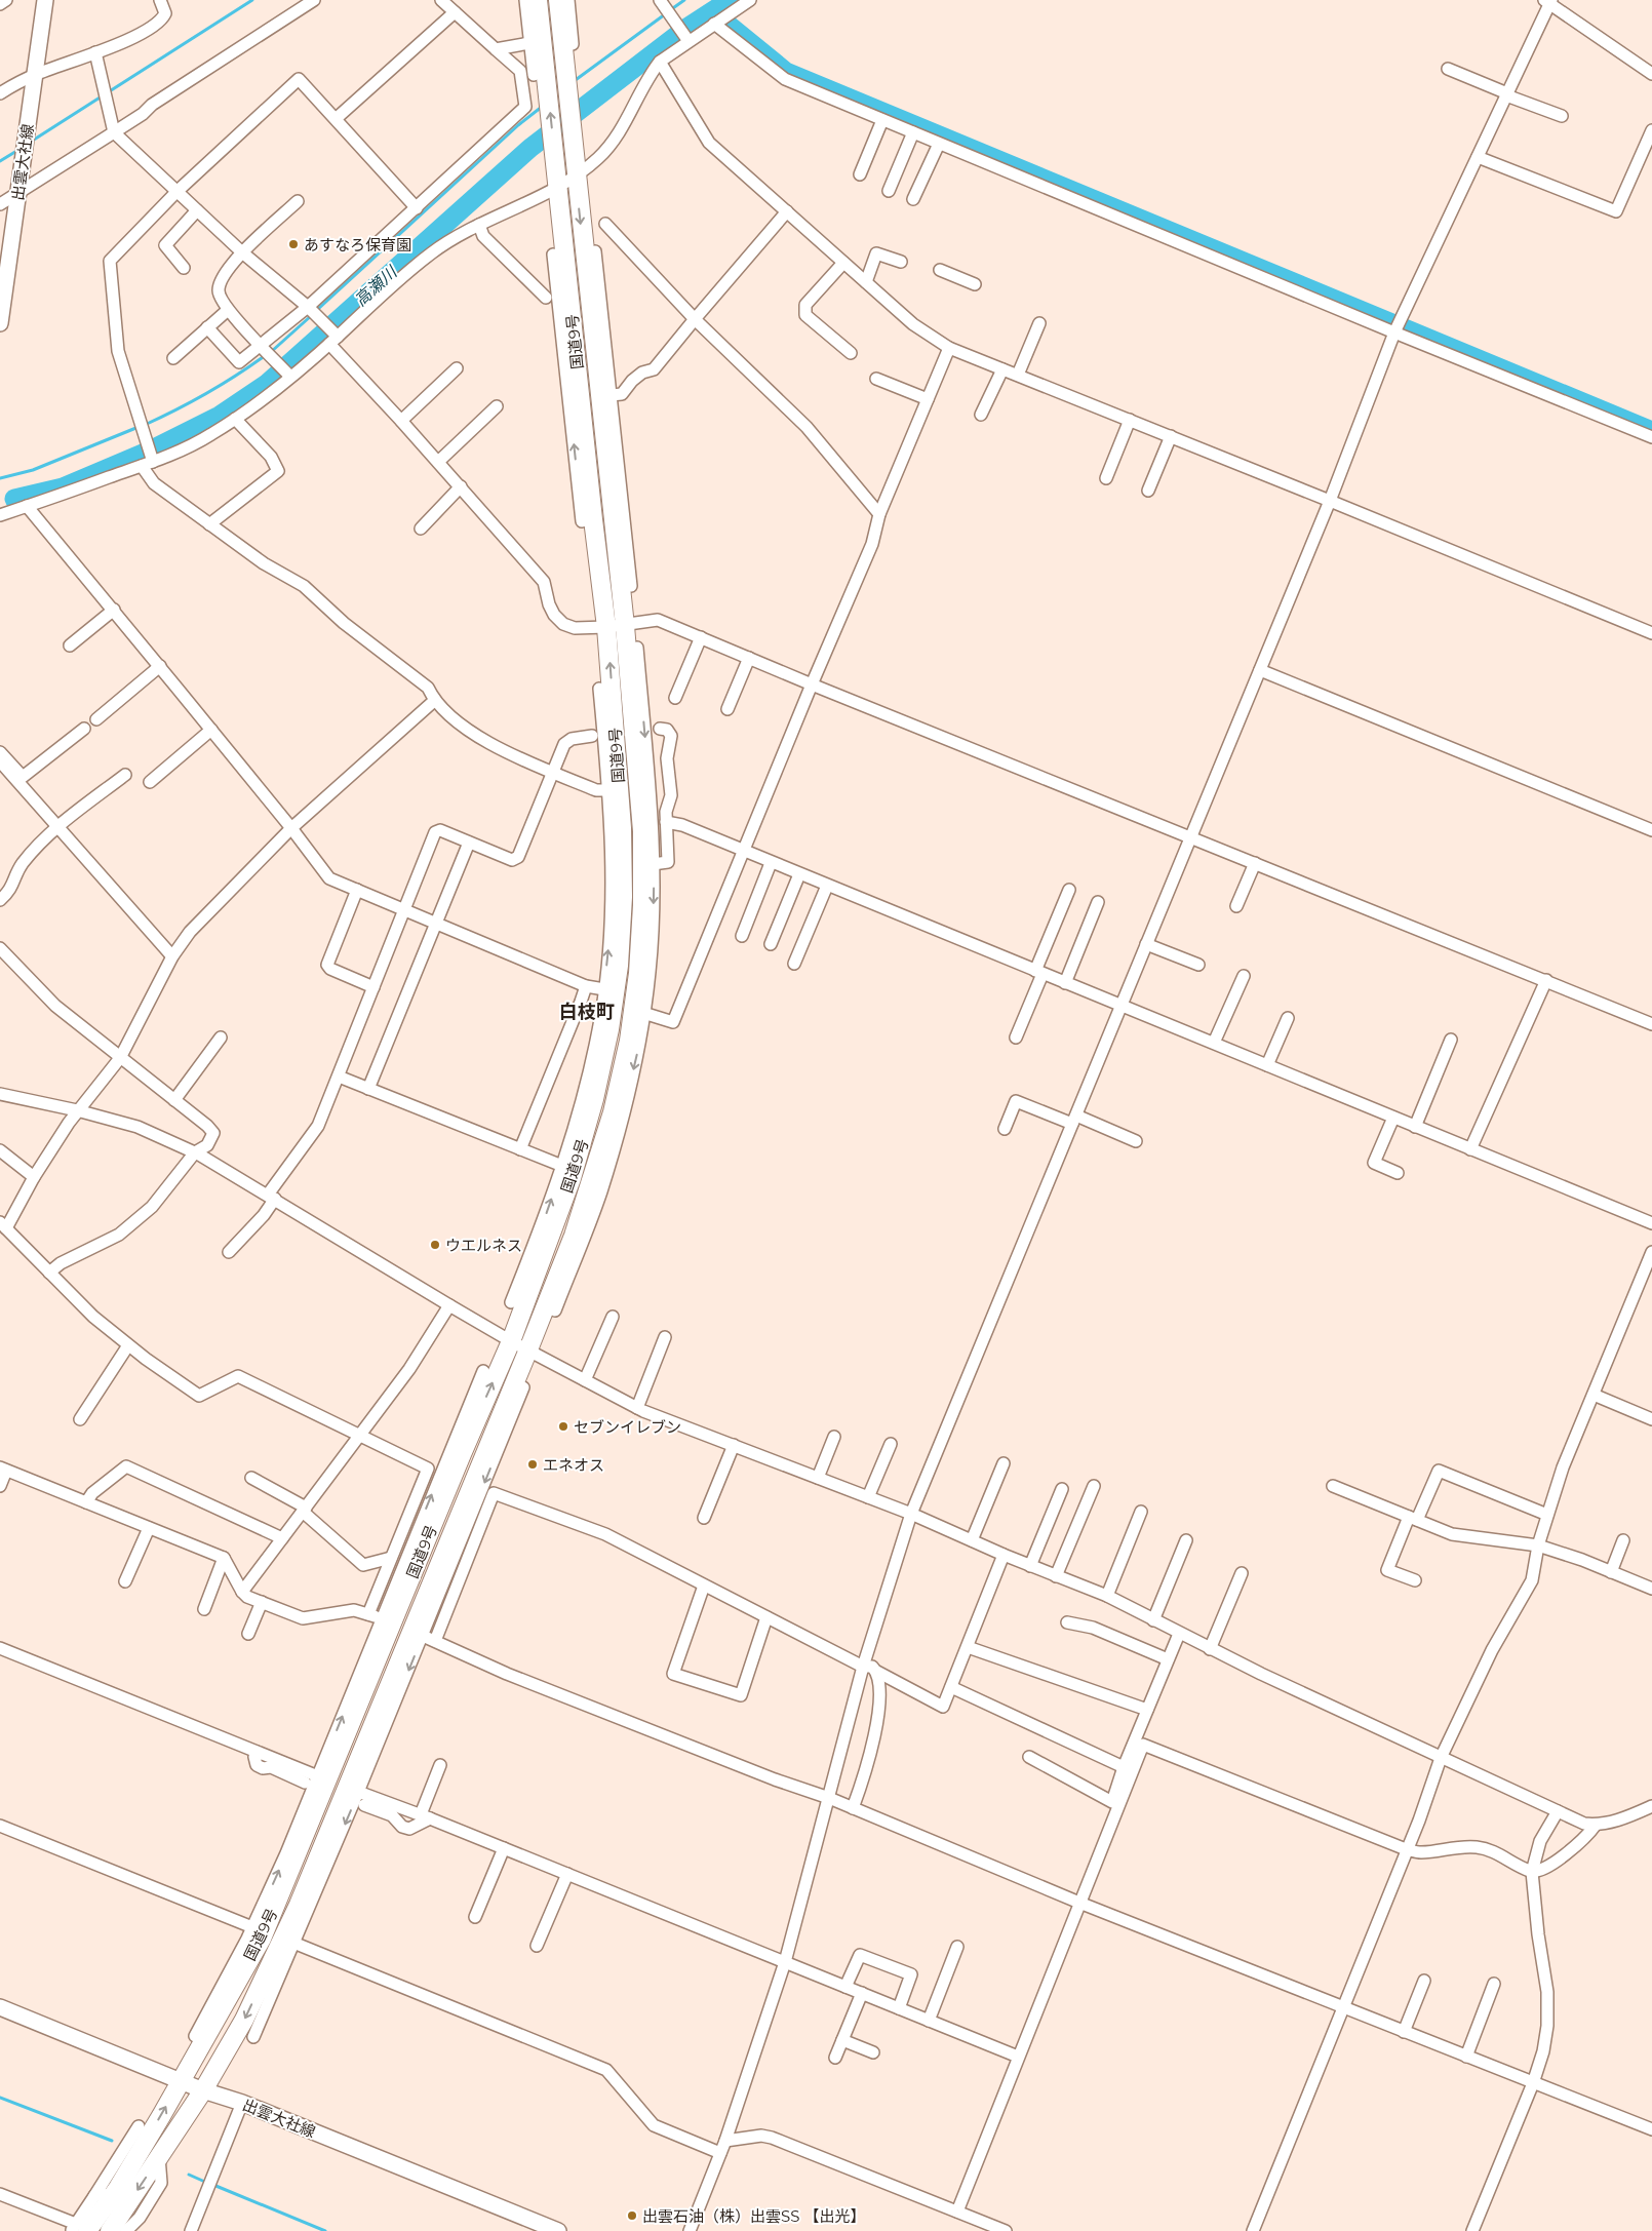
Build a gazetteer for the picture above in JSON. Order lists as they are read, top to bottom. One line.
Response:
{"streets":{"highway":["国道9号"],"main road":["出雲大社線"]},"crossings":[["出雲大社線","国道9号"]],"districts":["白枝町"],"water":["高瀬川"],"places":["あすなろ保育園","ウエルネス","セブンイレブン","エネオス","出雲石油（株）出雲SS 【出光】"]}
